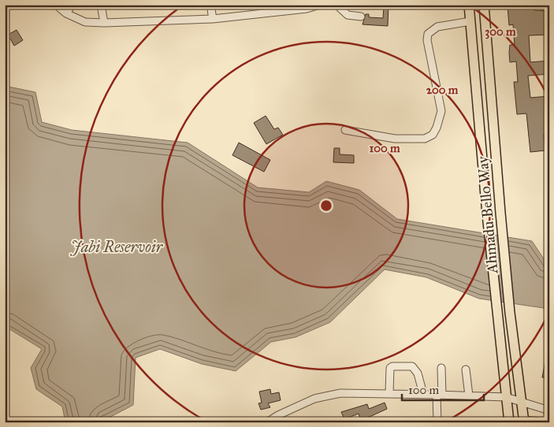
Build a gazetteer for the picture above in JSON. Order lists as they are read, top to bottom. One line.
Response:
{"streets":{"main road":["Ahmadu Bello Way"]},"water":["Jabi Reservoir"],"scale_bar":"100 m","rings":["300 m","200 m","100 m"]}
